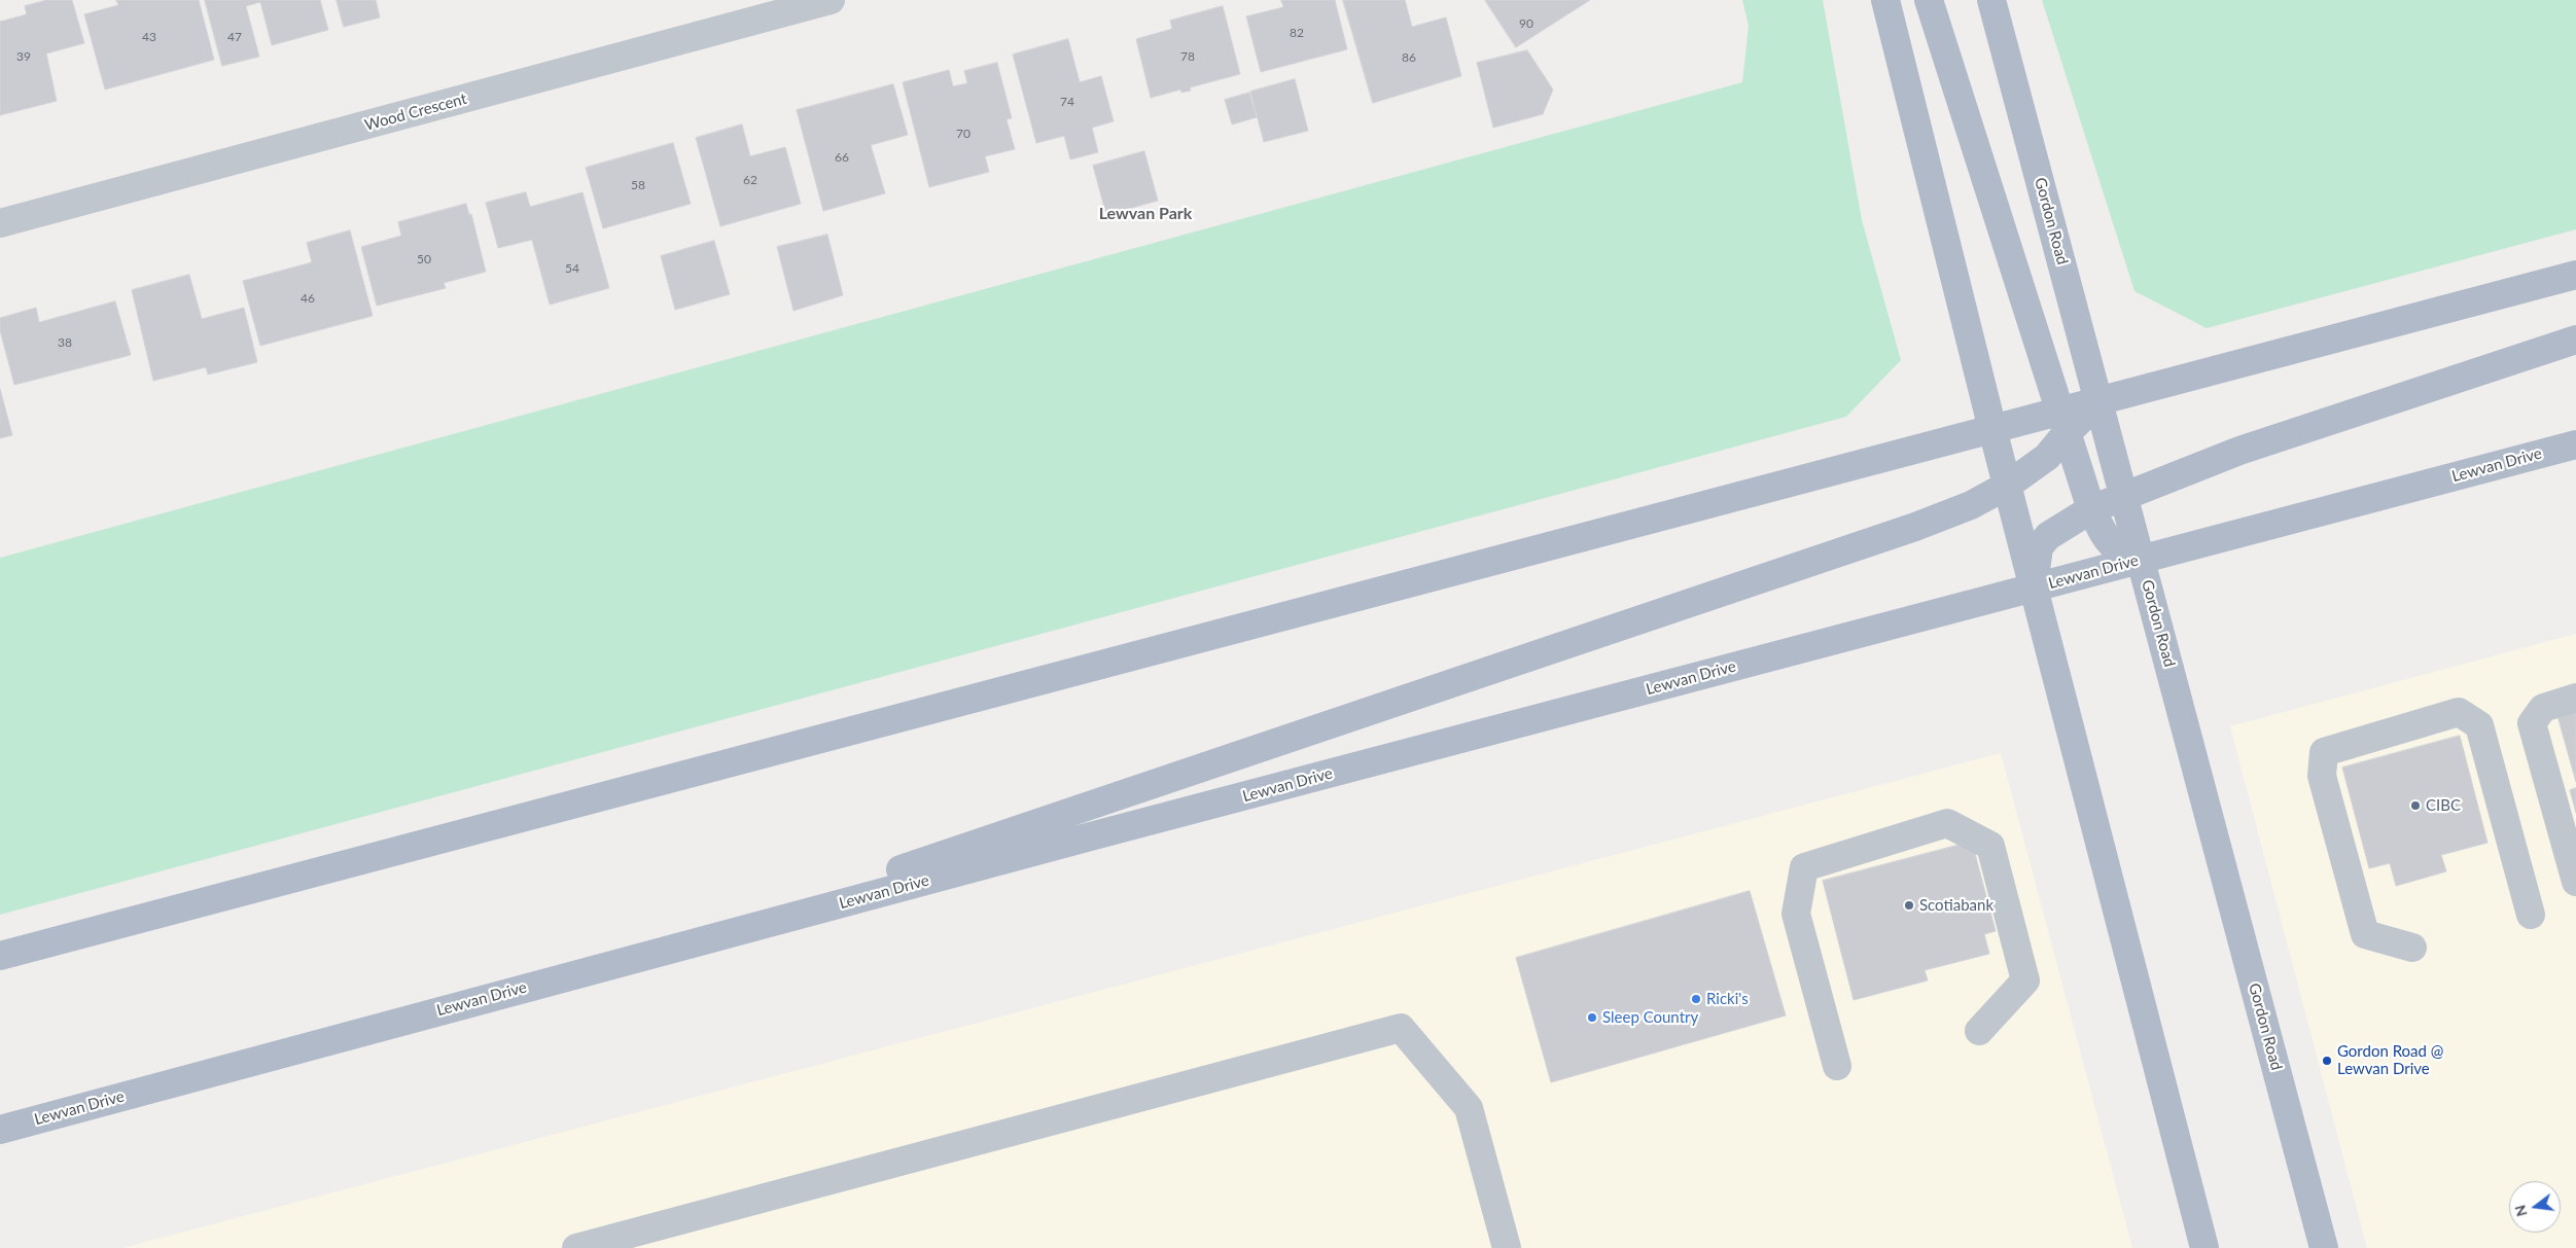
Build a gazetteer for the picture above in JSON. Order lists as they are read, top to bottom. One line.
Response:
{"streets":{"main road":["Gordon Road","Lewvan Drive"],"street":["Wood Crescent"]},"crossings":[["Gordon Road","Lewvan Drive"]],"districts":["Lewvan Park"],"places":["CIBC","Scotiabank","Ricki's","Sleep Country","Gordon Road @ Lewvan Drive"],"house_numbers":["90","82","43","47","39","78","86","74","70","66","62","58","50","54","46","38"],"north":"left"}
